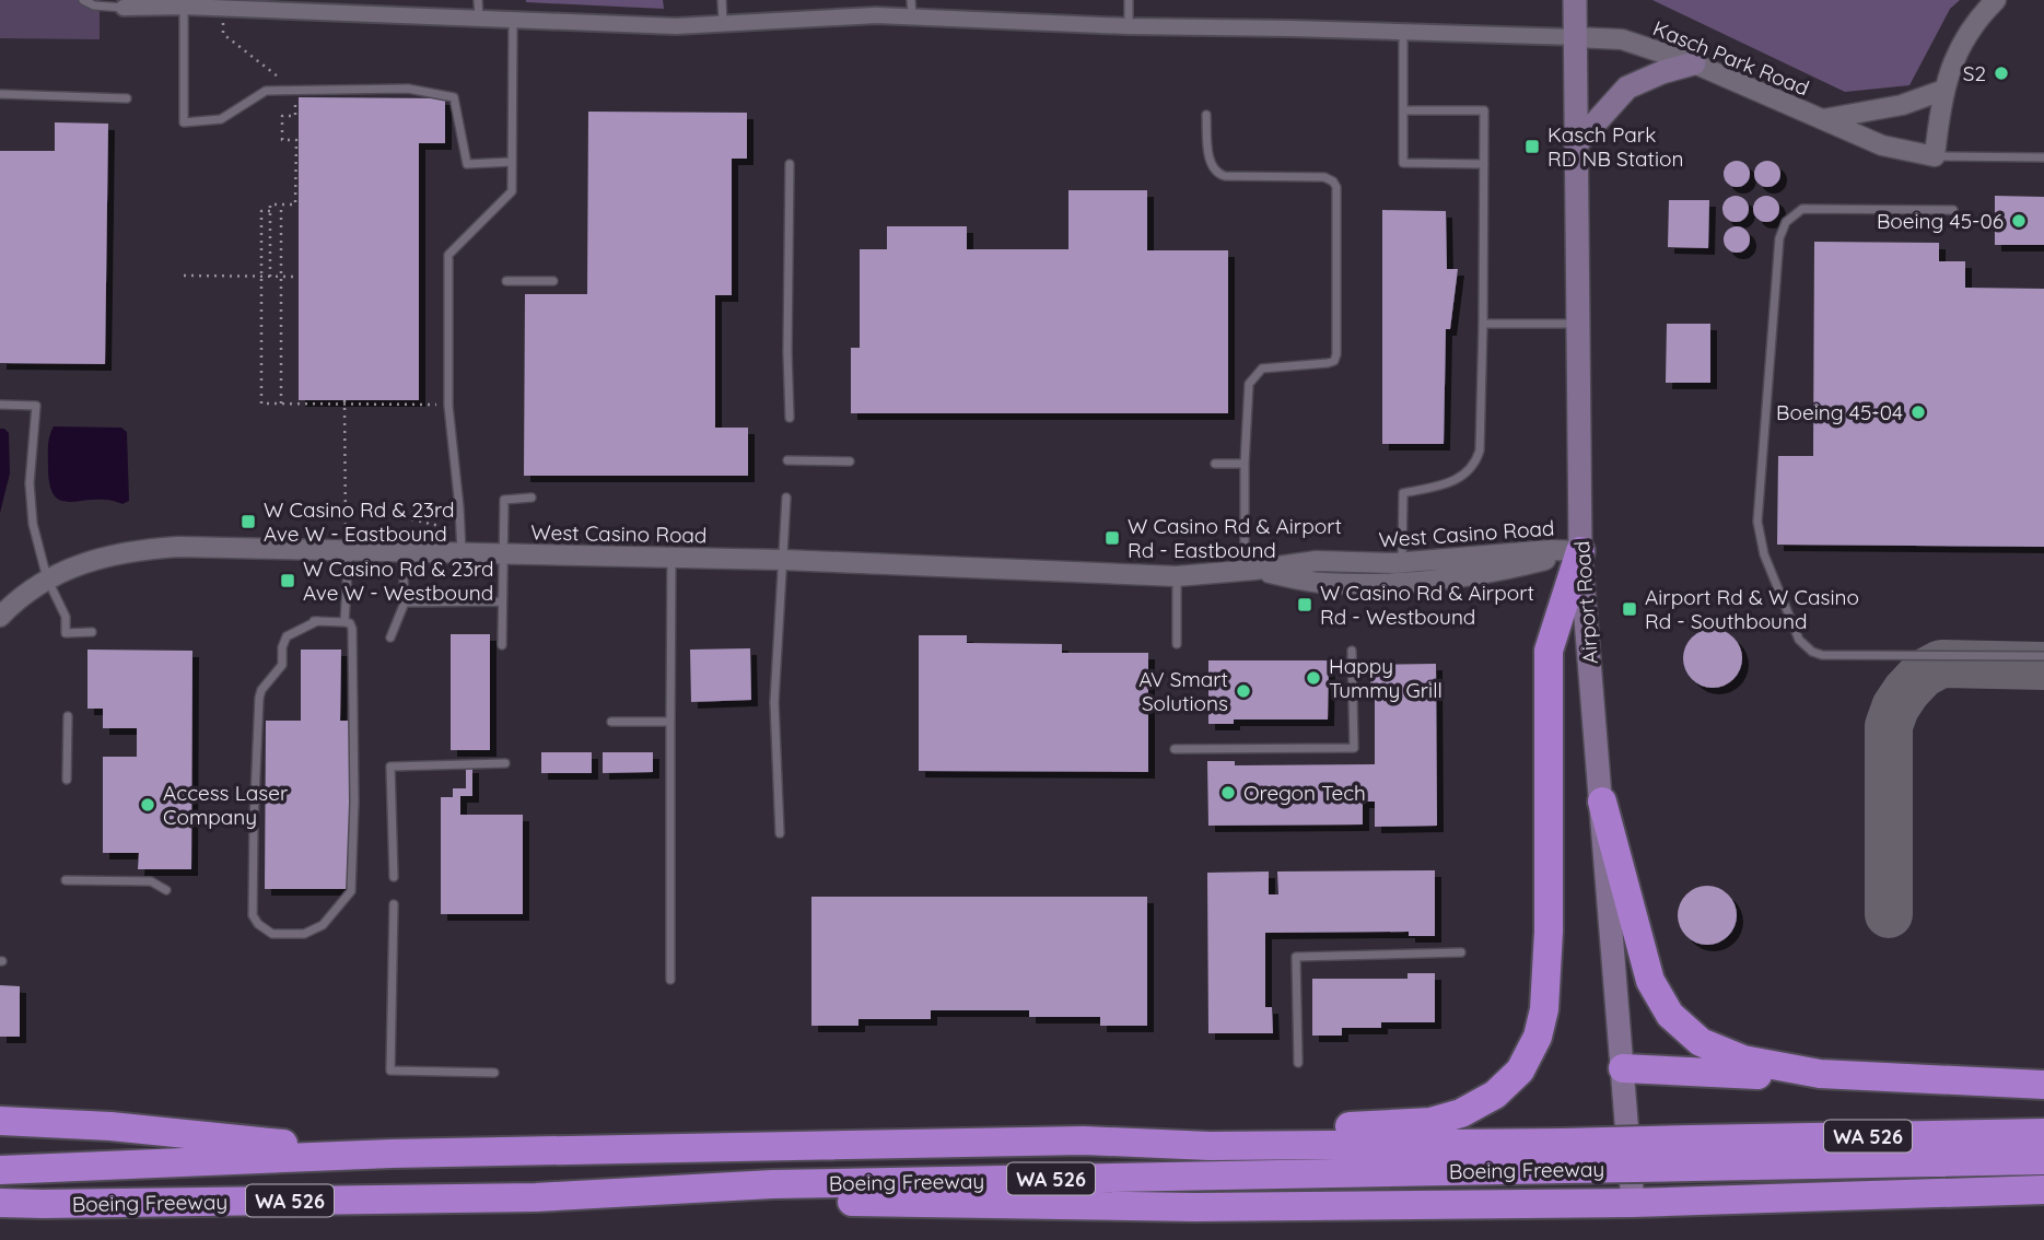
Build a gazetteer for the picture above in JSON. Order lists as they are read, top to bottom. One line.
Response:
{"streets":{"highway":["WA 526","Boeing Freeway"],"main road":["Airport Road"],"street":["Kasch Park Road","West Casino Road"]},"crossings":[["Kasch Park Road","Airport Road"],["West Casino Road","Airport Road"]],"places":{"other":["S2","Boeing 45-06","Boeing 45-04","Happy Tummy Grill","AV Smart Solutions","Oregon Tech","Access Laser Company"],"transit":["Kasch Park RD NB Station","W Casino Rd & 23rd Ave W - Eastbound","W Casino Rd & Airport Rd - Eastbound","W Casino Rd & 23rd Ave W - Westbound","W Casino Rd & Airport Rd - Westbound","Airport Rd & W Casino Rd - Southbound"]}}
